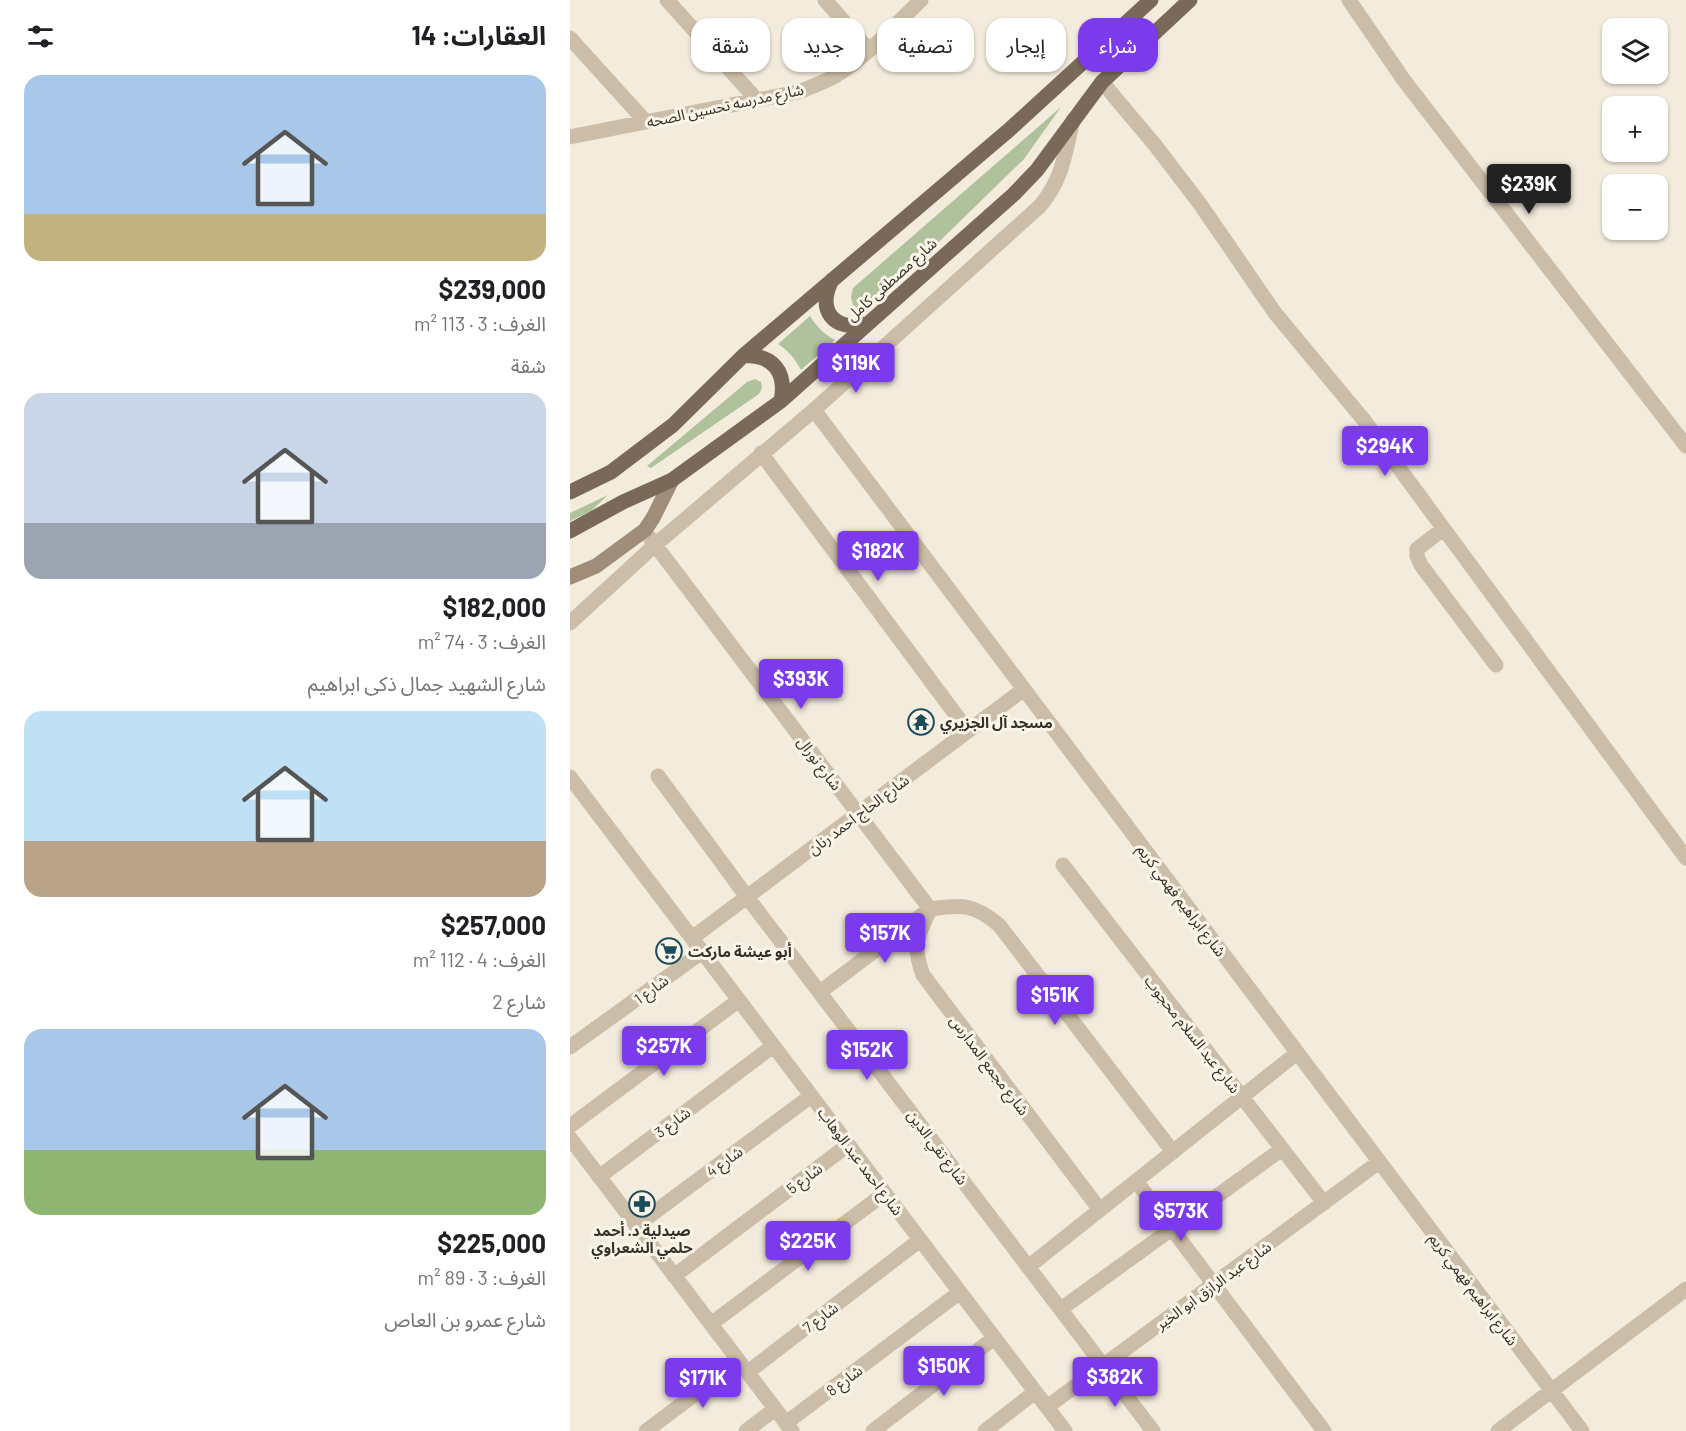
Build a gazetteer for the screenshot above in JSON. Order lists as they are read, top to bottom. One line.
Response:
{"streets":{"main road":["شارع مصطفى كامل"],"street":["شارع مدرسه تحسين الصحه","شارع نورال","شارع الحاج احمد رنان","شارع ابراهيم فهمي كريم","شارع 1","شارع عبد السلام محجوب","شارع مجمع المدارس","شارع 3","شارع تقي الدين","شارع 4","شارع احمد عبد الوهاب","شارع 5","شارع عبد الرازق ابو الخير","شارع 7","شارع 8"]},"crossings":[["شارع نورال","شارع الحاج احمد رنان"],["شارع نورال","شارع مجمع المدارس"],["شارع الحاج احمد رنان","شارع ابراهيم فهمي كريم"],["شارع الحاج احمد رنان","شارع تقي الدين"],["شارع الحاج احمد رنان","شارع احمد عبد الوهاب"],["شارع ابراهيم فهمي كريم","شارع عبد الرازق ابو الخير"],["شارع 1","شارع احمد عبد الوهاب"],["شارع عبد السلام محجوب","شارع عبد الرازق ابو الخير"],["شارع 3","شارع احمد عبد الوهاب"],["شارع تقي الدين","شارع عبد الرازق ابو الخير"],["شارع 4","شارع احمد عبد الوهاب"],["شارع احمد عبد الوهاب","شارع 5"],["شارع احمد عبد الوهاب","شارع عبد الرازق ابو الخير"],["شارع احمد عبد الوهاب","شارع 7"],["شارع احمد عبد الوهاب","شارع 8"]],"places":{"temple":["مسجد آل الجزيري"],"supermarket":["أبو عيشة ماركت"],"pharmacy":["صيدلية د. أحمد حلمي الشعراوي"]},"page":{"heading":"العقارات: 14","map_buttons":["+","−"],"chip":["شراء","إيجار","تصفية","جديد","شقة"],"list":[{"name":"$239,000","note":"الغرف: 3 · 113 m² · شقة"},{"name":"$182,000","note":"الغرف: 3 · 74 m² · شارع الشهيد جمال ذكى ابراهيم"},{"name":"$257,000","note":"الغرف: 4 · 112 m² · شارع 2"},{"name":"$225,000","note":"الغرف: 3 · 89 m² · شارع عمرو بن العاص"}],"price":["$239K","$119K","$294K","$182K","$393K","$157K","$151K","$257K","$152K","$573K","$225K","$150K","$382K","$171K"]}}
